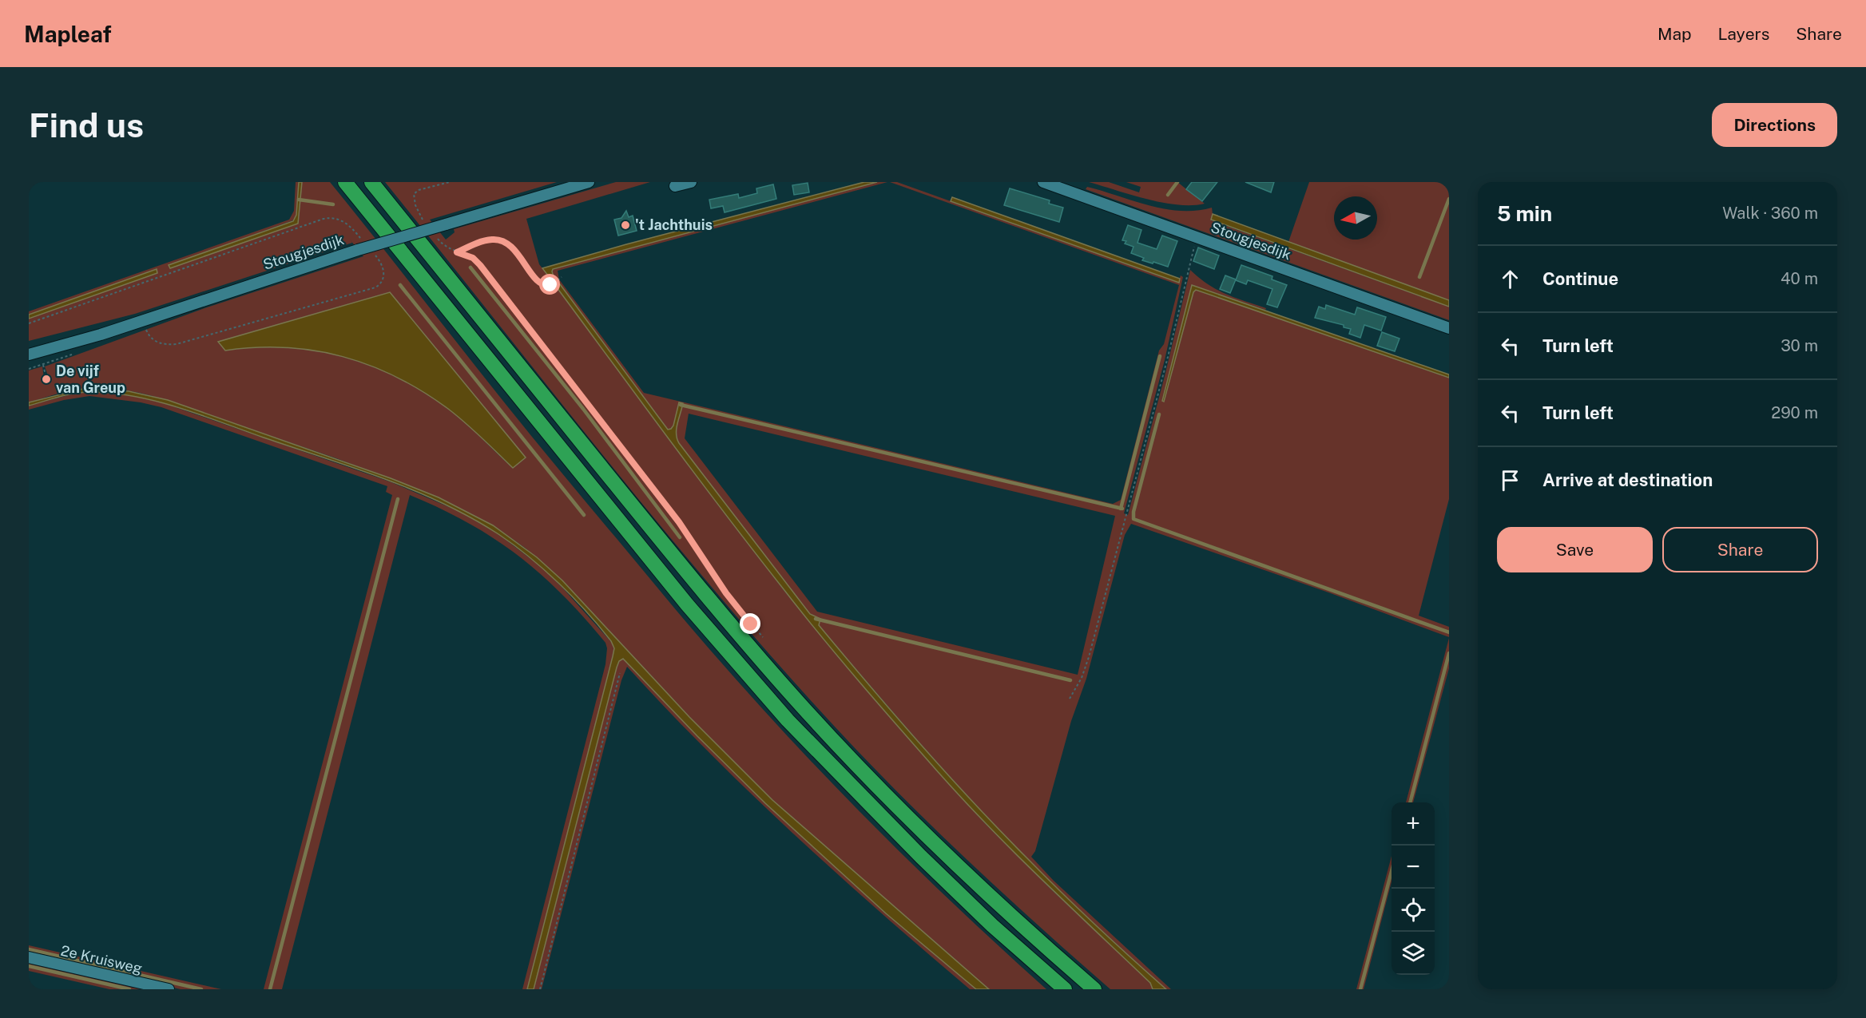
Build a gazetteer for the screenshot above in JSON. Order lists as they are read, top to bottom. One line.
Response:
{"streets":{"street":["Stougjesdijk","2e Kruisweg"]},"places":["'t Jachthuis","De vijf van Greup"],"north":"left","page":{"header":"Mapleaf","nav":["Map","Layers","Share"],"buttons":["Directions",["Save","Share"]],"title":"Find us","heading":["5 min","Walk · 360 m"],"list":[["Continue","40 m"],["Turn left","30 m"],["Turn left","290 m"],"Arrive at destination"],"map_buttons":["+","−"]}}
